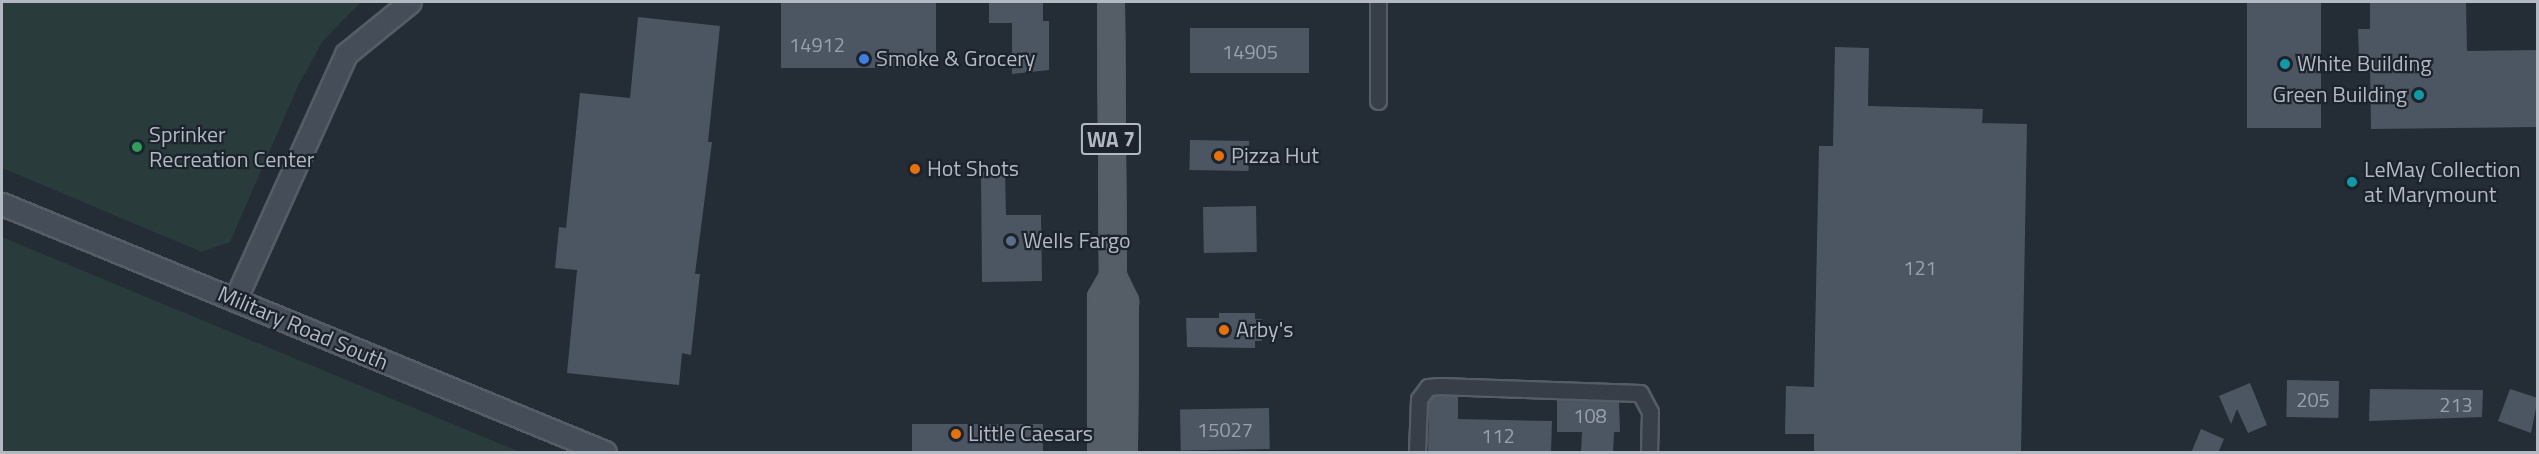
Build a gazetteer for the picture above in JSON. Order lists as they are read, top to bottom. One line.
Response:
{"streets":{"main road":["WA 7","Military Road South"]},"places":["Smoke & Grocery","White Building","Green Building","Sprinker Recreation Center","Pizza Hut","Hot Shots","LeMay Collection at Marymount","Wells Fargo","Arby's","Little Caesars"],"house_numbers":["14912","14905","121","205","213","108","15027","112"]}
